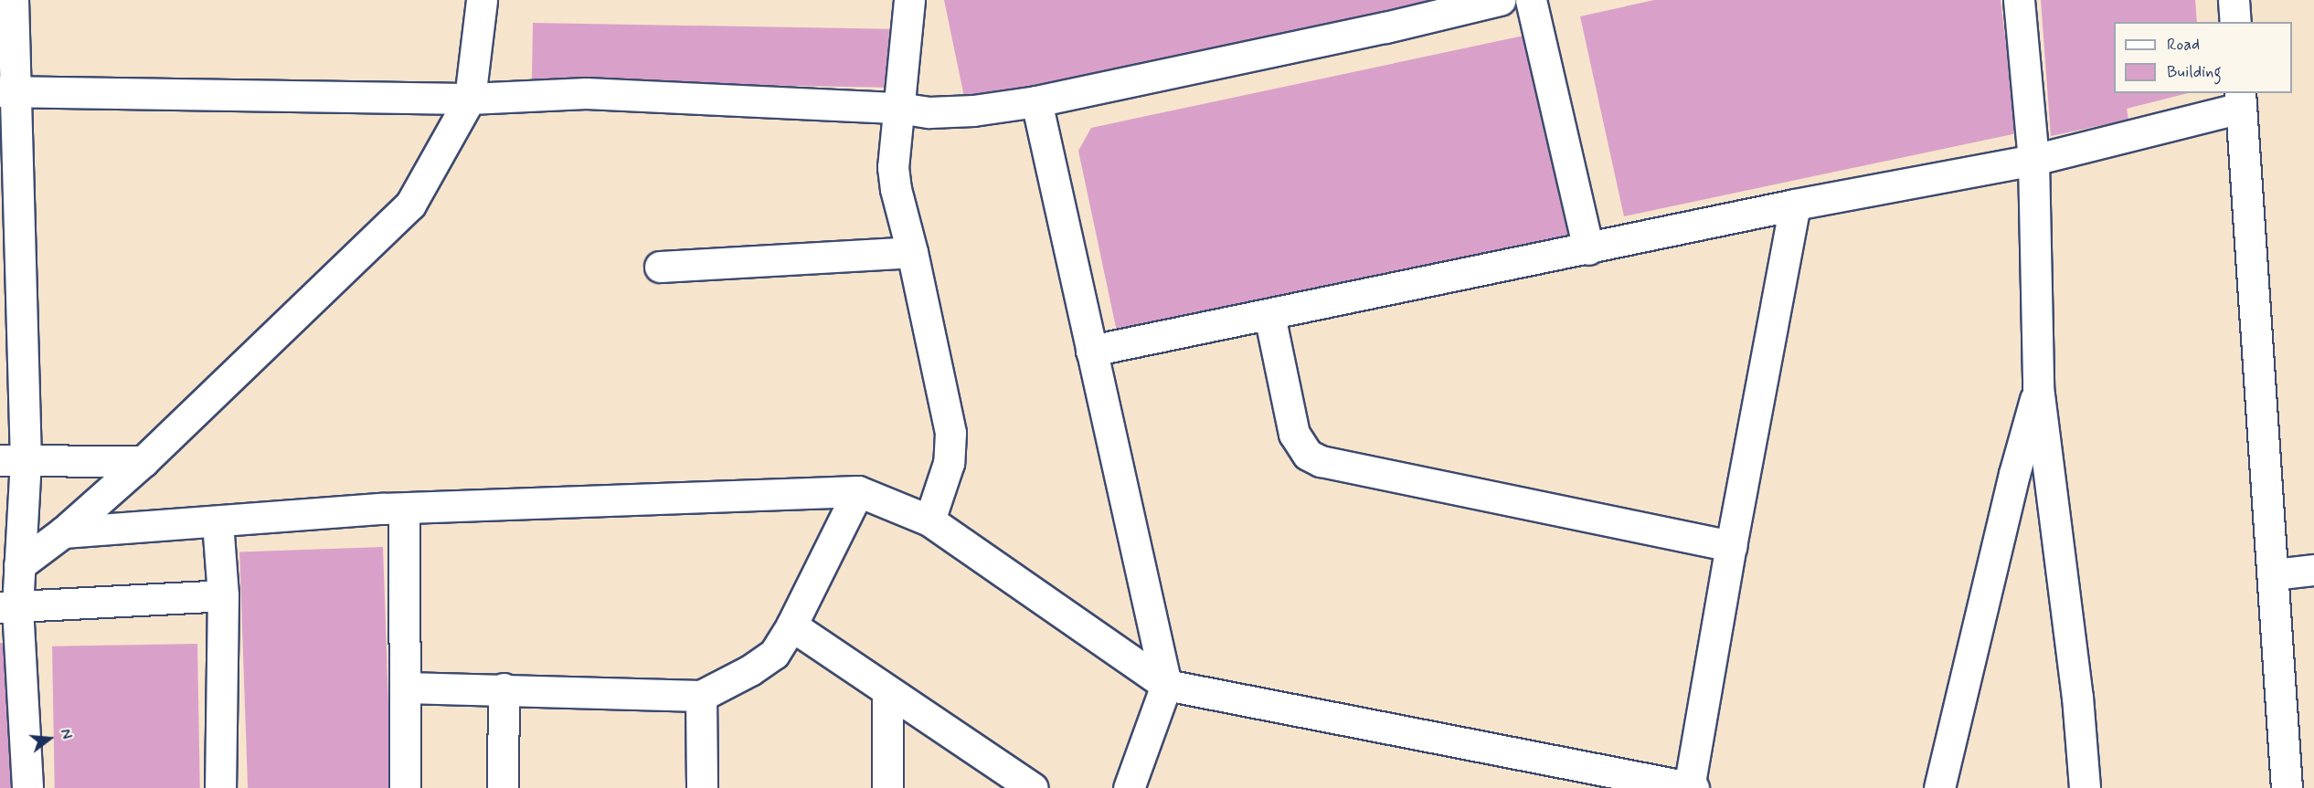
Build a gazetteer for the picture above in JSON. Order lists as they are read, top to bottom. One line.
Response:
{"legend":["Road","Building"],"north":"right"}
